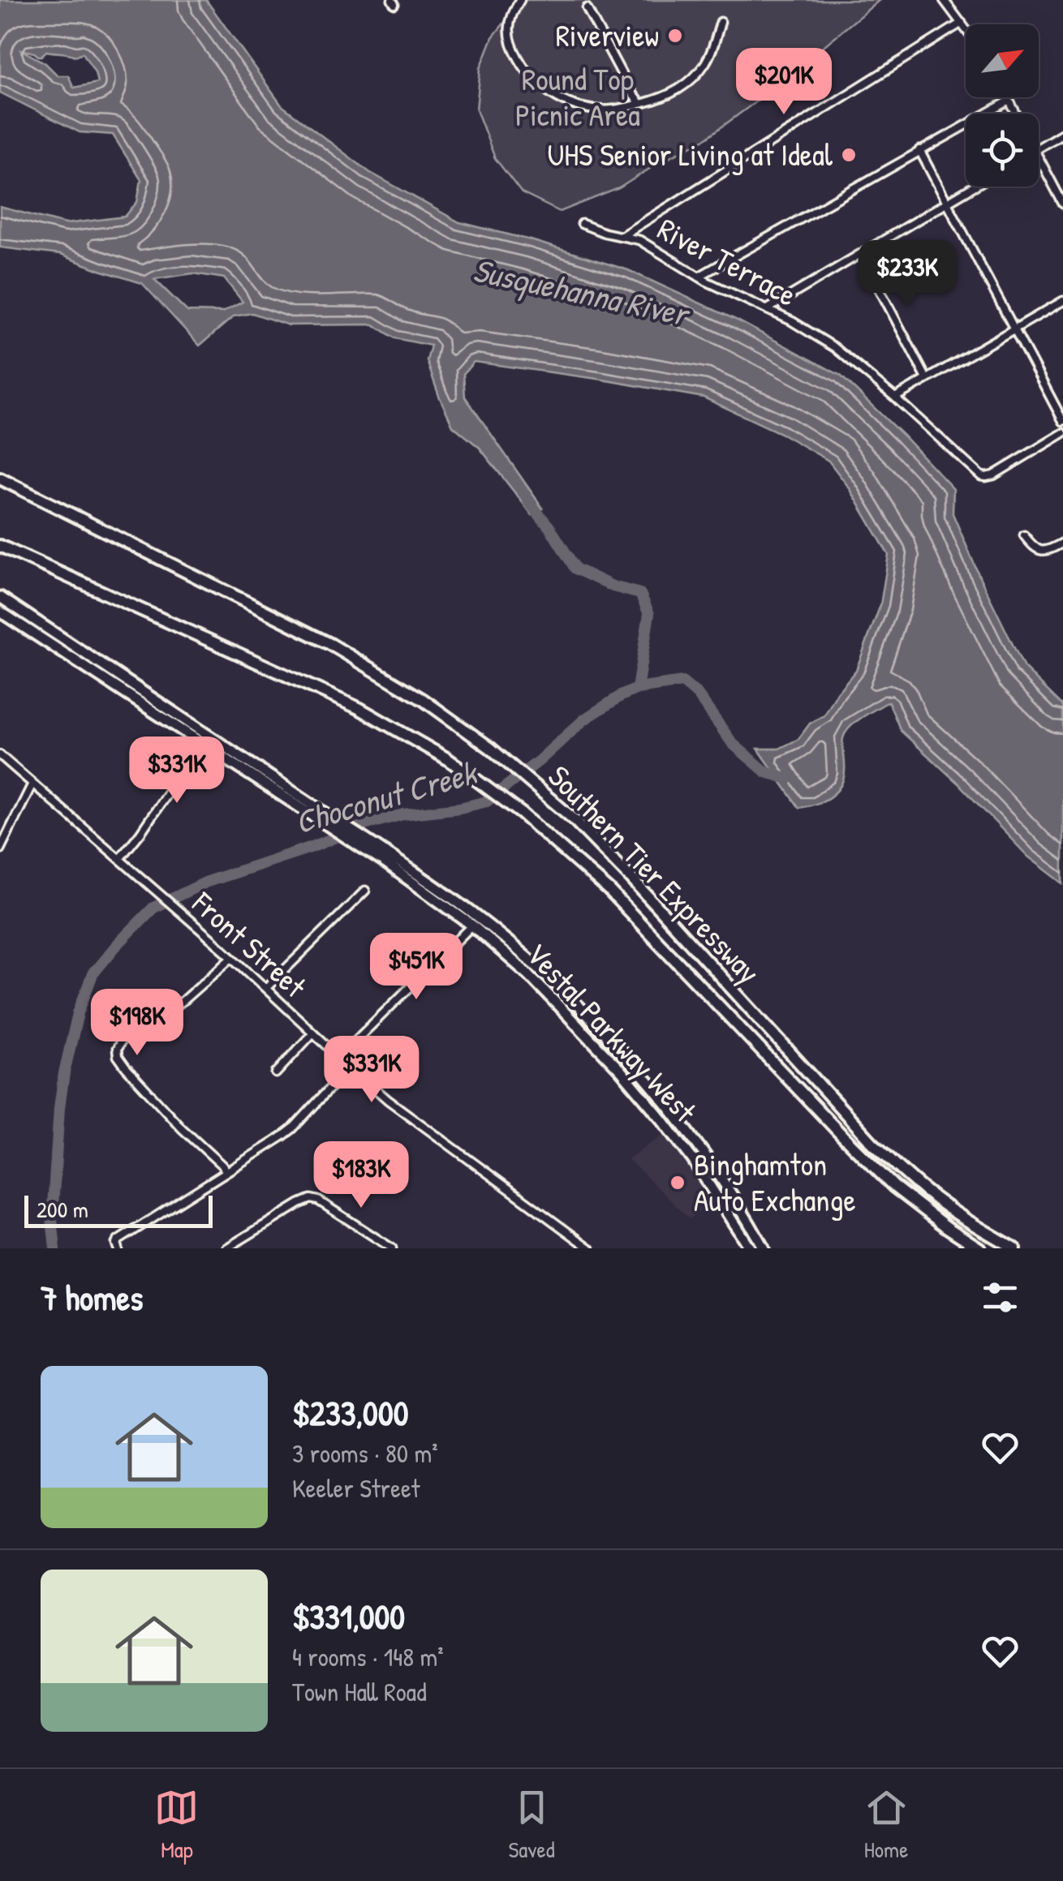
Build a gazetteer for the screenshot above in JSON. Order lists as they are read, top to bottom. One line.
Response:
{"streets":{"highway":["Southern Tier Expressway"],"main road":["Vestal Parkway West"],"street":["River Terrace","Front Street"]},"water":["Susquehanna River","Choconut Creek"],"parks":["Round Top Picnic Area"],"places":["Riverview","UHS Senior Living at Ideal","Binghamton Auto Exchange"],"scale_bar":"200 m","north":"top right","page":{"price":["$201K","$233K","$331K","$451K","$198K","$331K","$183K"],"scale":"200 m","heading":"7 homes","list":[{"name":"$233,000","note":"3 rooms · 80 m² · Keeler Street"},{"name":"$331,000","note":"4 rooms · 148 m² · Town Hall Road"}],"tabs":["Map","Saved","Home"]}}
